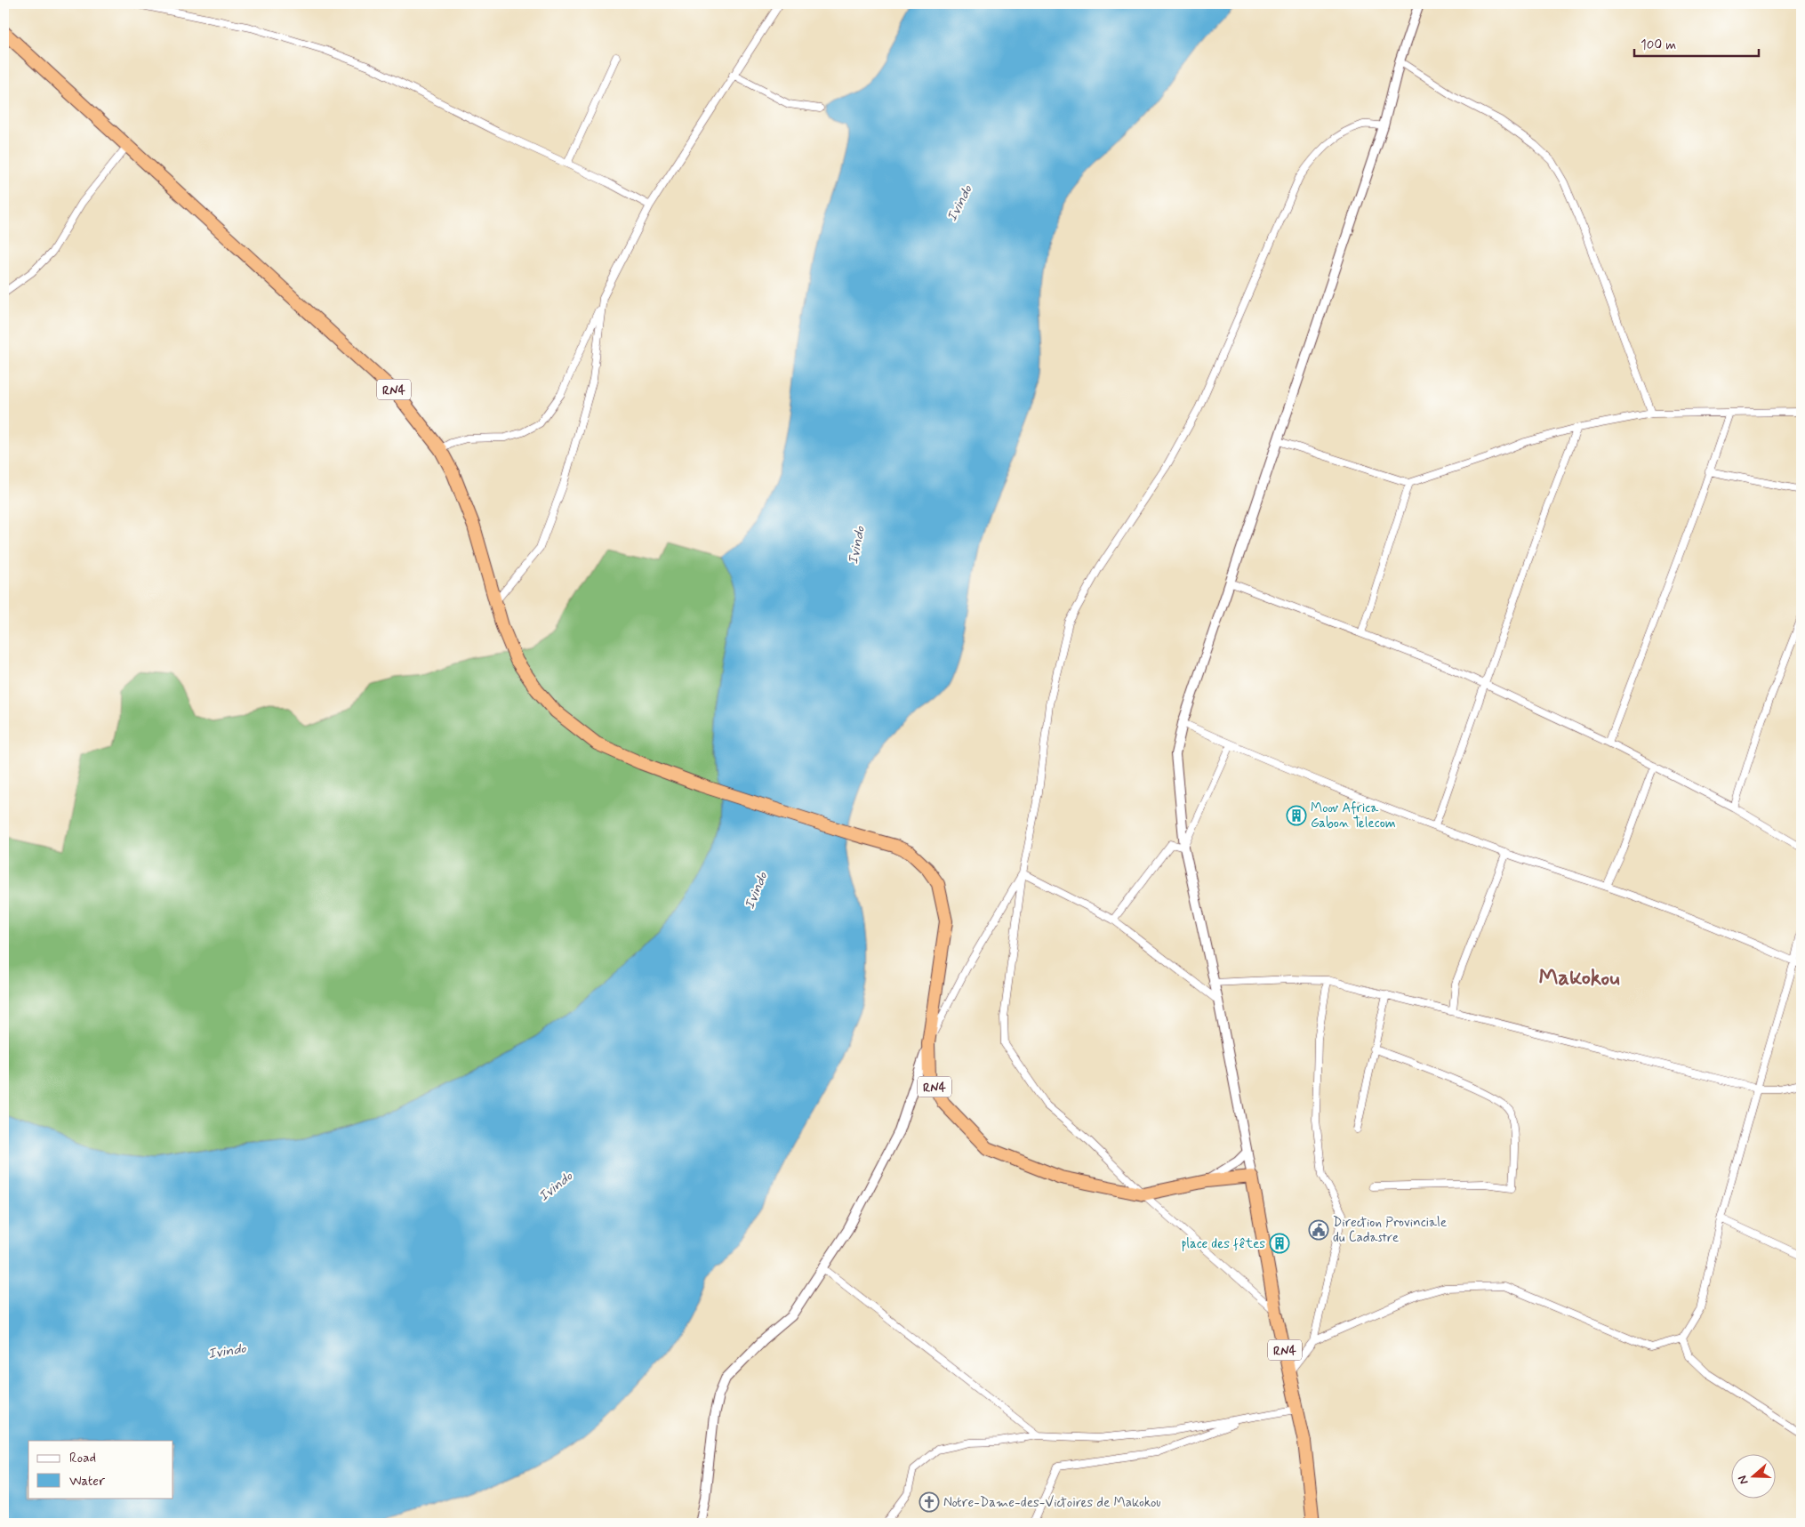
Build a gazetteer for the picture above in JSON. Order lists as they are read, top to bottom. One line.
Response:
{"streets":{"highway":["RN4"]},"districts":["Makokou"],"water":["Ivindo"],"places":{"building":["Moov Africa Gabon Telecom","place des fêtes"],"public building":["Direction Provinciale du Cadastre"],"church":["Notre-Dame-des-Victoires de Makokou"]},"legend":["Road","Water"],"scale_bar":"100 m","north":"left"}
